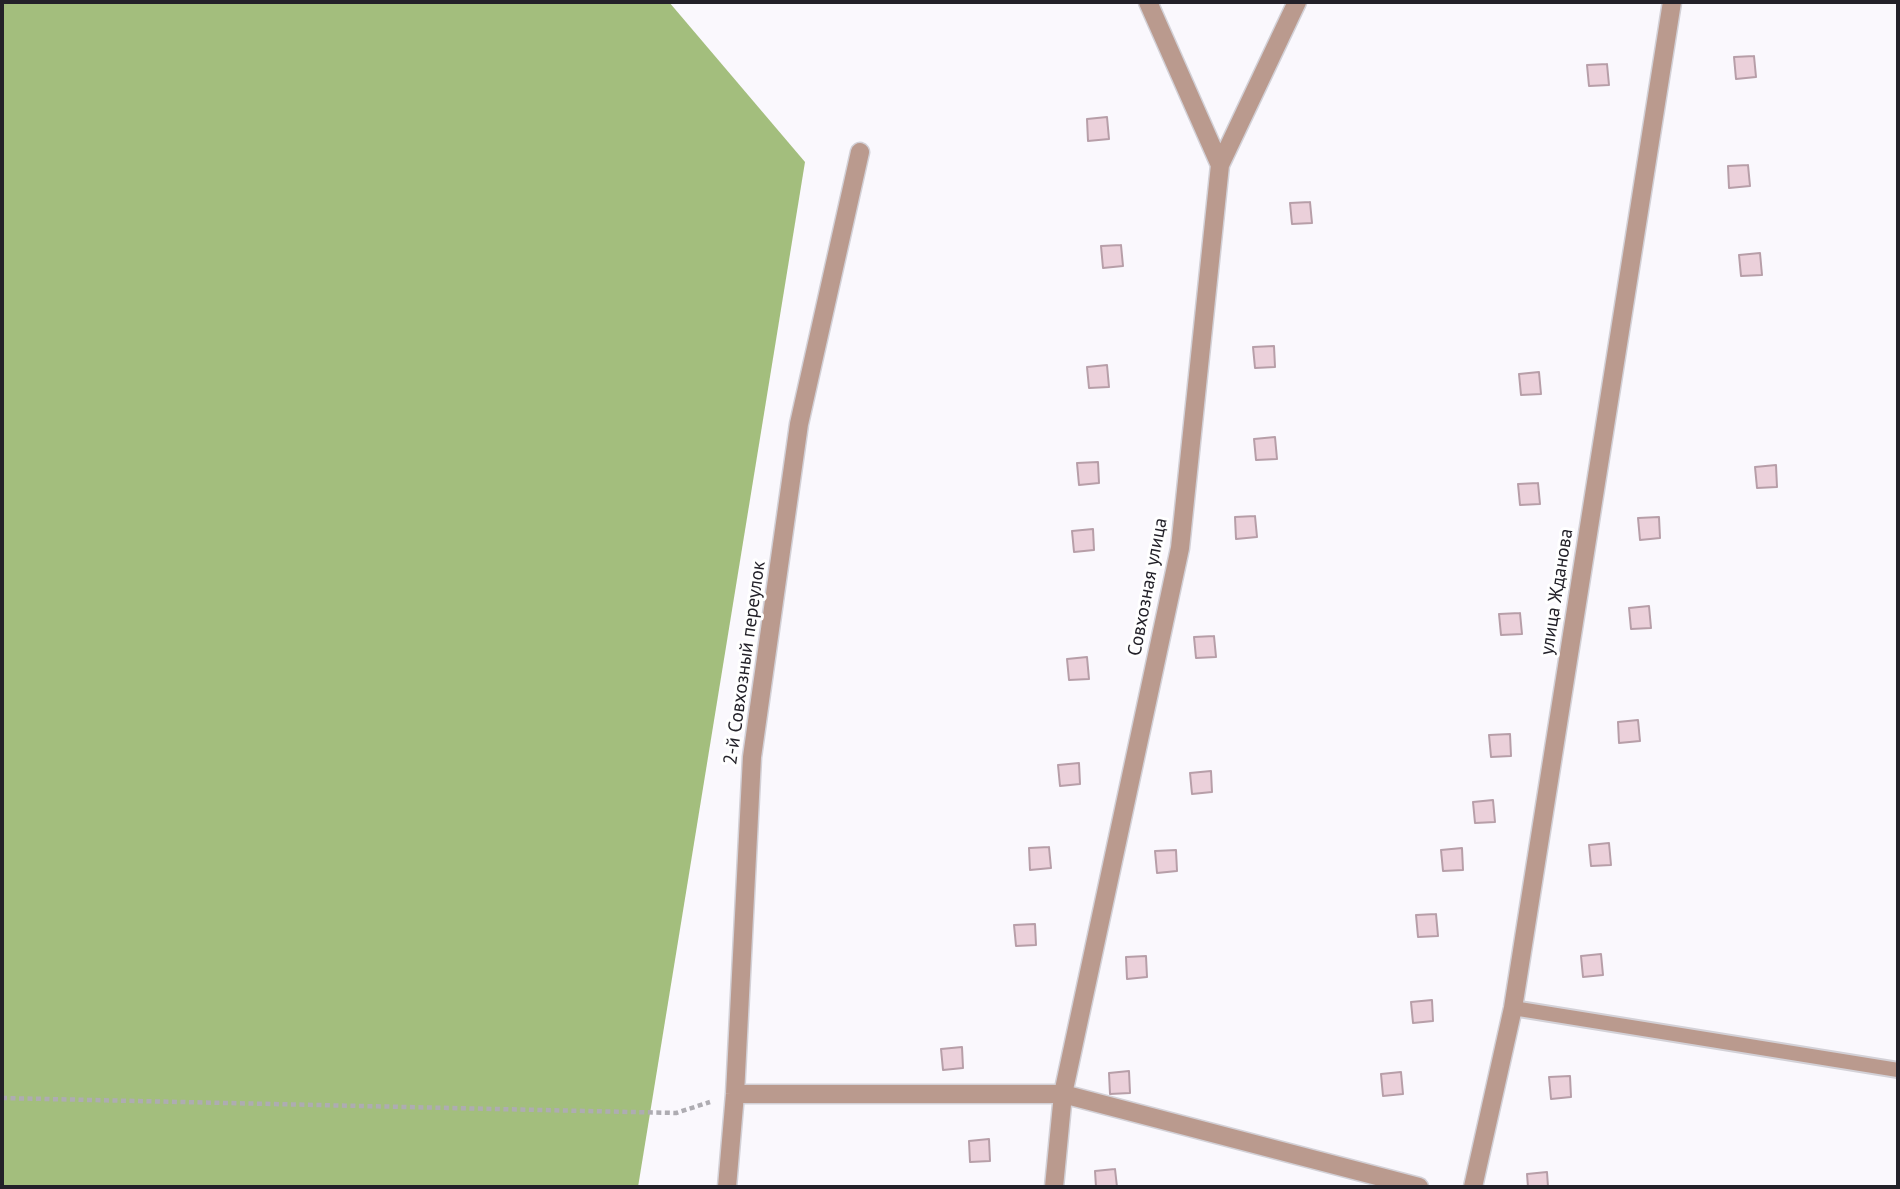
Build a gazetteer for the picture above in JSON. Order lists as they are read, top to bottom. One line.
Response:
{"streets":{"street":["Совхозная улица","улица Жданова","2-й Совхозный переулок"]}}
